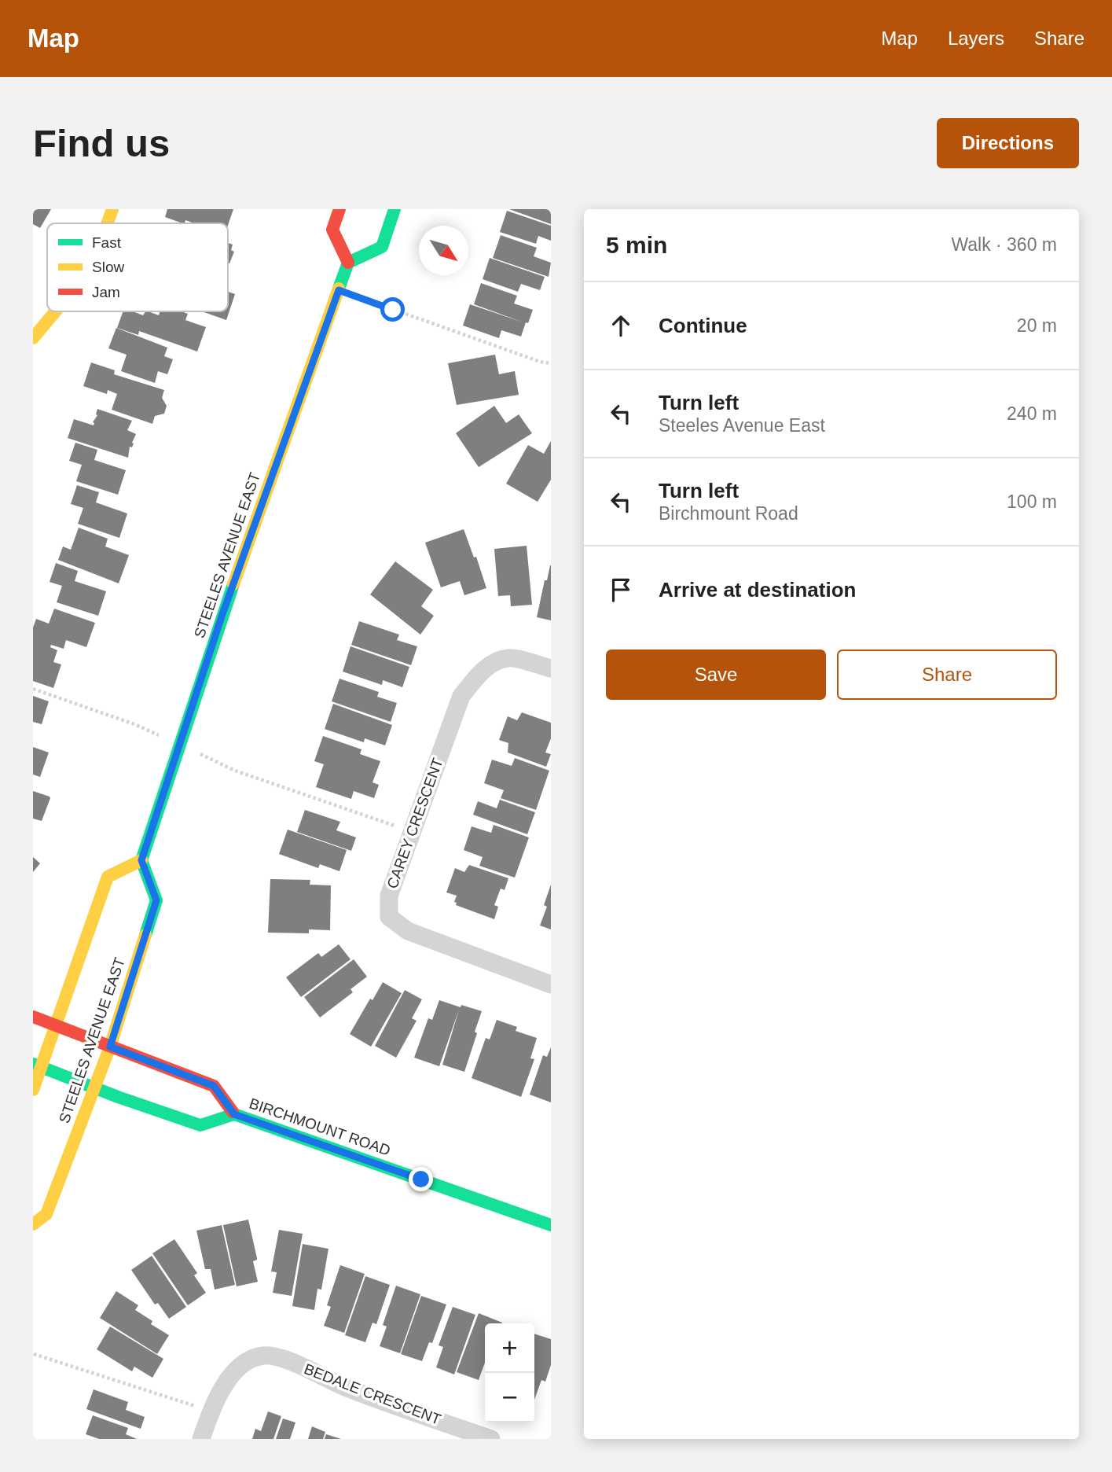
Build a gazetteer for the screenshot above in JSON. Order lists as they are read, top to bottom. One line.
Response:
{"streets":{"main road":["STEELES AVENUE EAST","BIRCHMOUNT ROAD"],"street":["CAREY CRESCENT","BEDALE CRESCENT"]},"crossings":[["STEELES AVENUE EAST","BIRCHMOUNT ROAD"]],"legend":["Fast","Slow","Jam"],"north":"bottom right","page":{"header":"Map","nav":["Map","Layers","Share"],"buttons":["Directions",["Save","Share"]],"title":"Find us","heading":["5 min","Walk · 360 m"],"list":[["Continue","20 m"],["Turn left","Steeles Avenue East","240 m"],["Turn left","Birchmount Road","100 m"],"Arrive at destination"],"map_buttons":["+","−"]}}
